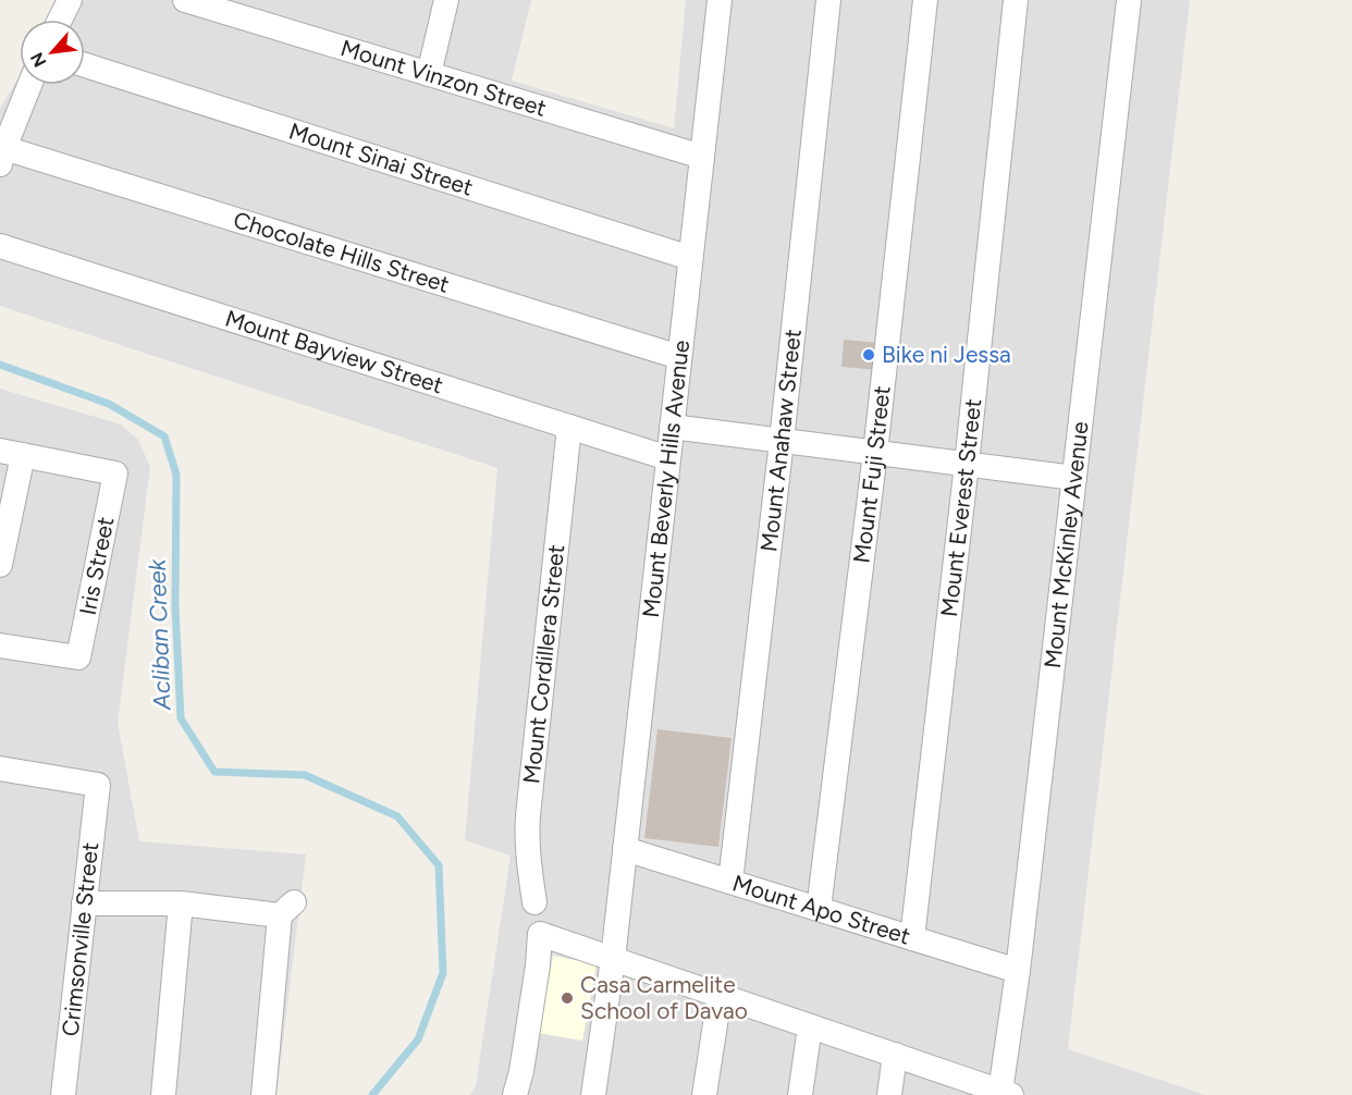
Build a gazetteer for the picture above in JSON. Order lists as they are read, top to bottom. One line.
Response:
{"streets":{"street":["Mount Vinzon Street","Mount Sinai Street","Chocolate Hills Street","Mount Bayview Street","Mount Anahaw Street","Mount Fuji Street","Mount Beverly Hills Avenue","Mount Everest Street","Mount McKinley Avenue","Iris Street","Mount Cordillera Street","Mount Apo Street","Crimsonville Street"]},"crossings":[["Mount Vinzon Street","Mount Beverly Hills Avenue"],["Mount Sinai Street","Mount Beverly Hills Avenue"],["Chocolate Hills Street","Mount Beverly Hills Avenue"],["Mount Bayview Street","Mount Beverly Hills Avenue"],["Mount Bayview Street","Mount Cordillera Street"],["Mount Anahaw Street","Mount Apo Street"],["Mount Fuji Street","Mount Apo Street"],["Mount Beverly Hills Avenue","Mount Apo Street"],["Mount Everest Street","Mount Apo Street"],["Mount McKinley Avenue","Mount Apo Street"]],"water":["Acliban Creek"],"places":["Bike ni Jessa","Casa Carmelite School of Davao"],"north":"bottom left"}
